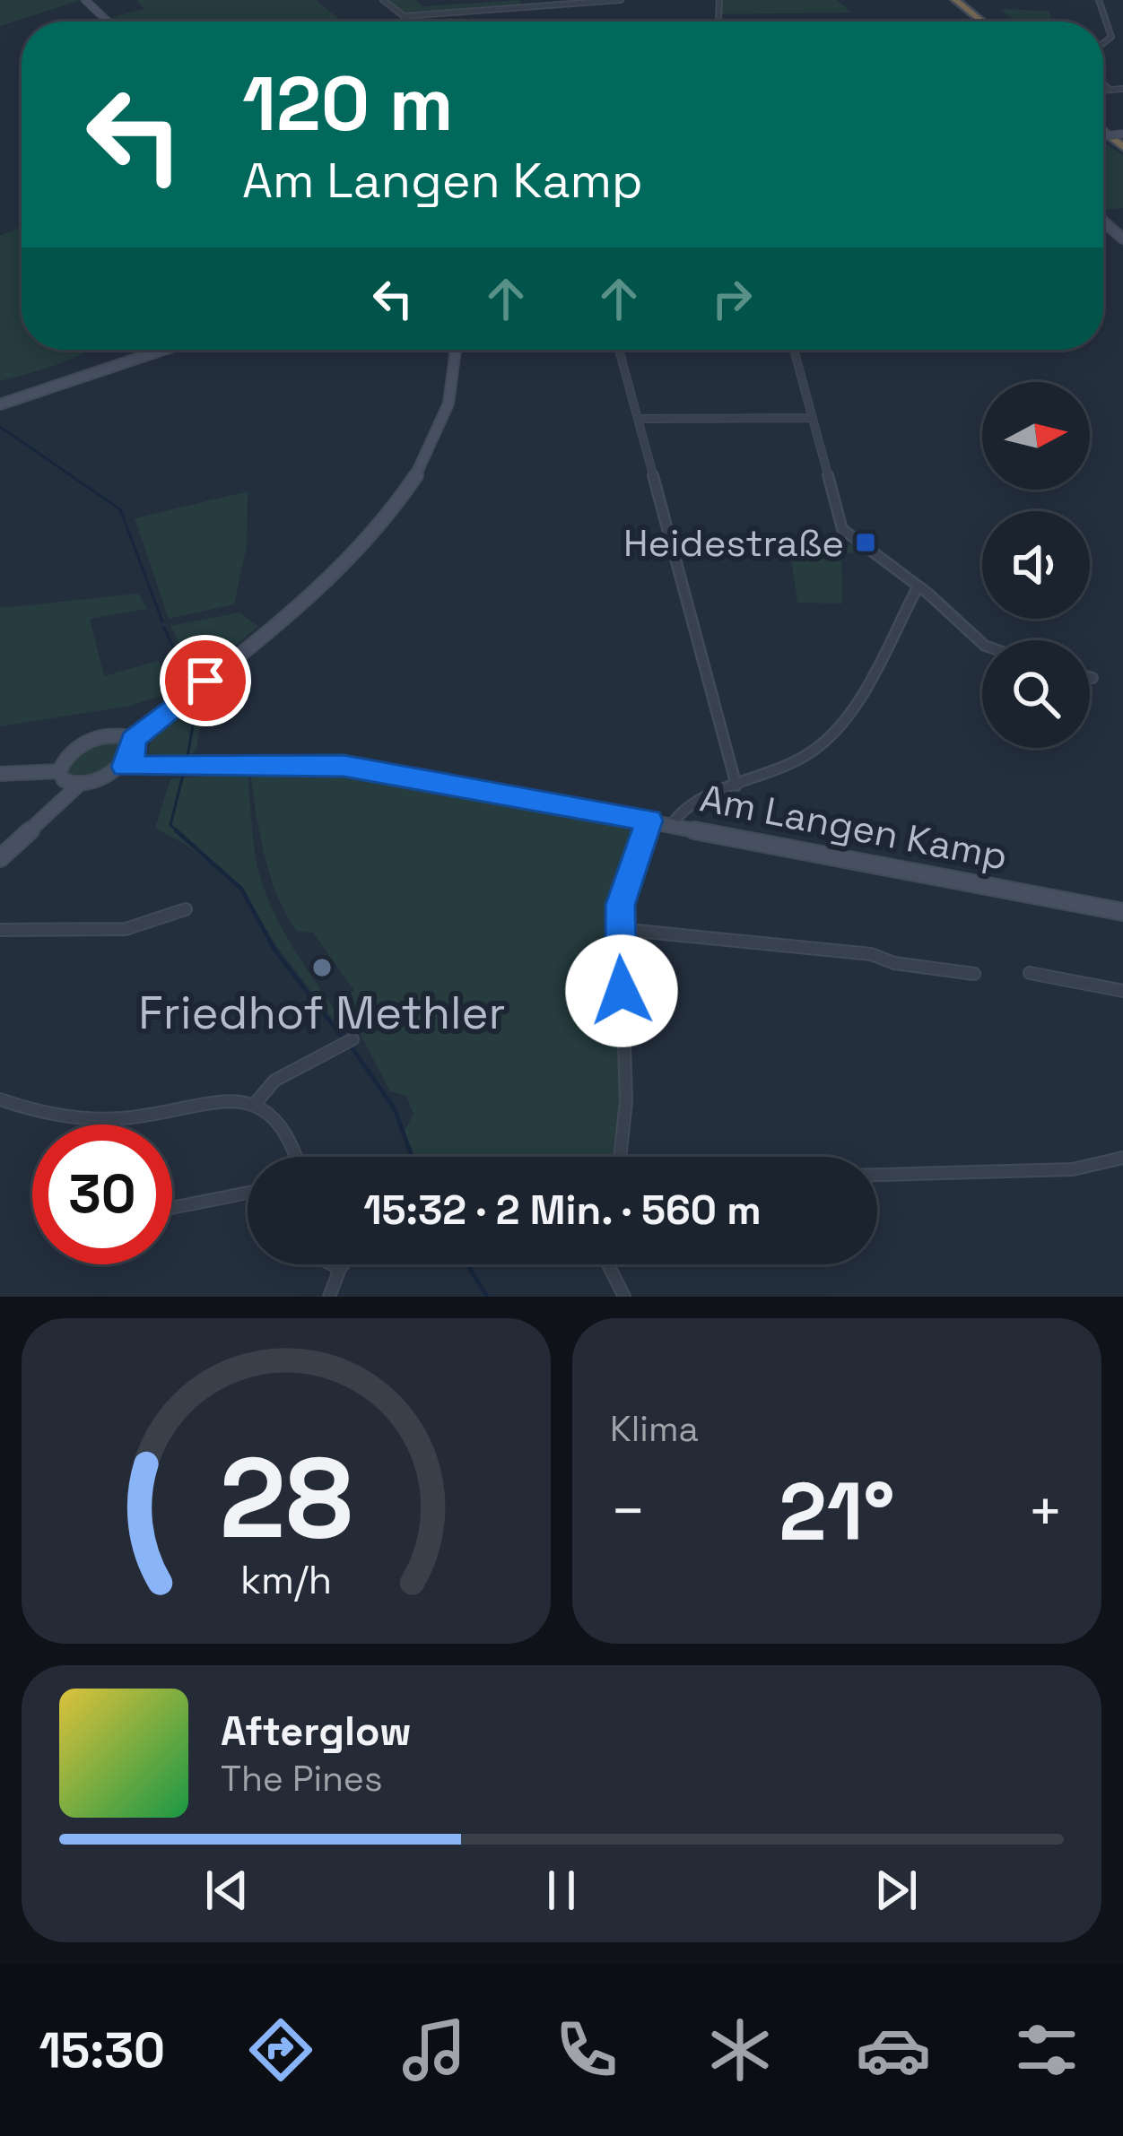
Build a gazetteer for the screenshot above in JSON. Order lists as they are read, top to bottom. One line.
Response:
{"streets":{"street":["Am Langen Kamp"]},"places":{"transit":["Heidestraße"],"other":["Friedhof Methler"]},"north":"right","page":{"turn":["120 m","Am Langen Kamp"],"limit":"30","trip":"15:32 · 2 Min. · 560 m","tile":"Klima","heat":["−","21°","+"],"song":["Afterglow","The Pines"],"tabs":"15:30","gauge":["28","km/h"]}}
